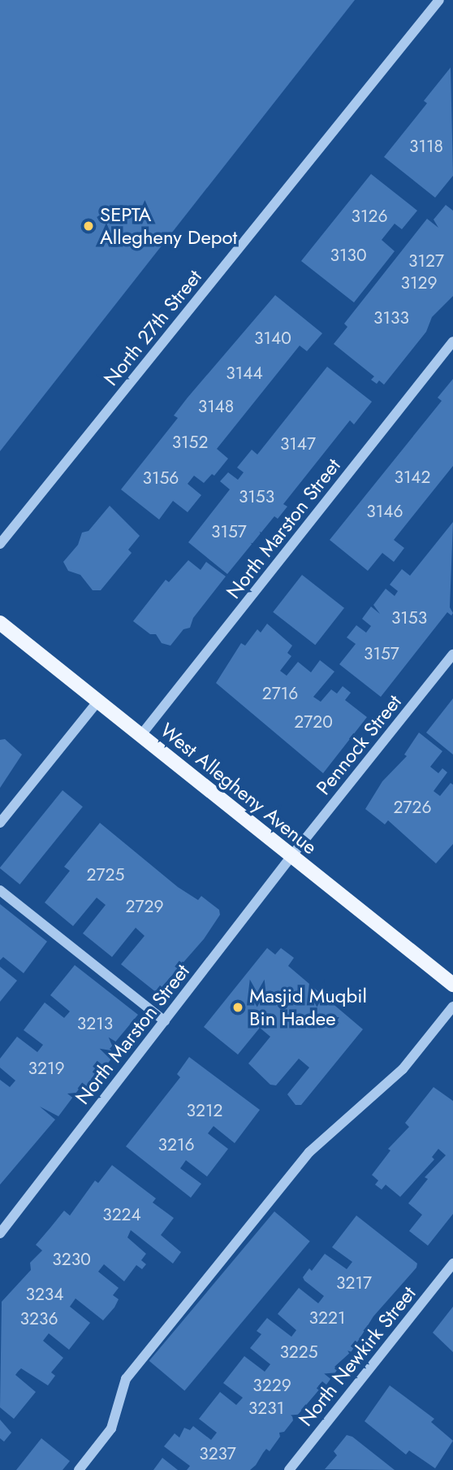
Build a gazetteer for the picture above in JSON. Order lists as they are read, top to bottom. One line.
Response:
{"streets":{"main road":["West Allegheny Avenue"],"street":["North 27th Street","North Marston Street","Pennock Street","North Newkirk Street"]},"crossings":[["North Marston Street","Pennock Street"],["North Marston Street","West Allegheny Avenue"],["Pennock Street","West Allegheny Avenue"]],"places":["SEPTA Allegheny Depot","Masjid Muqbil Bin Hadee"],"house_numbers":["3118","3126","3130","3127","3129","3133","3140","3144","3148","3152","3147","3142","3156","3153","3146","3157","3153","3157","2716","2720","2726","2725","2729","3213","3219","3212","3216","3224","3230","3217","3234","3221","3236","3225","3229","3231","3237"]}
